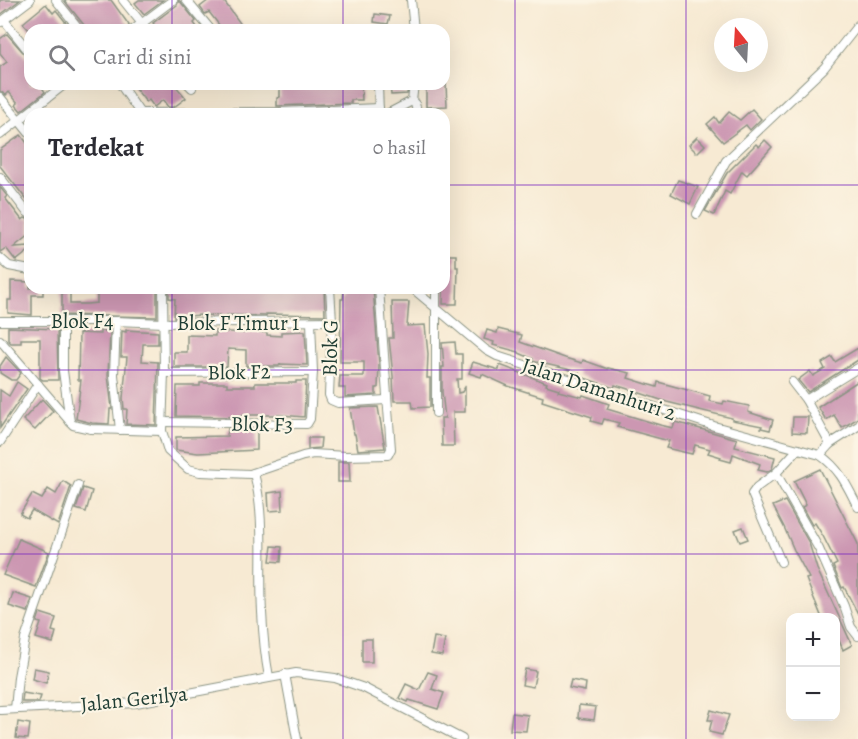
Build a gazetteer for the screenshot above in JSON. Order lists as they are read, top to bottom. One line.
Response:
{"streets":{"street":["Blok F4","Blok F Timur 1","Blok G","Blok F2","Jalan Damanhuri 2","Blok F3","Jalan Gerilya"]},"crossings":[["Blok F4","Blok F Timur 1"],["Blok F Timur 1","Blok G"],["Blok F Timur 1","Blok F2"],["Blok F Timur 1","Blok F3"],["Blok F2","Blok F3"]],"north":"top","page":{"search":"Cari di sini","heading":["Terdekat","0 hasil"],"map_buttons":["+","−"]}}
